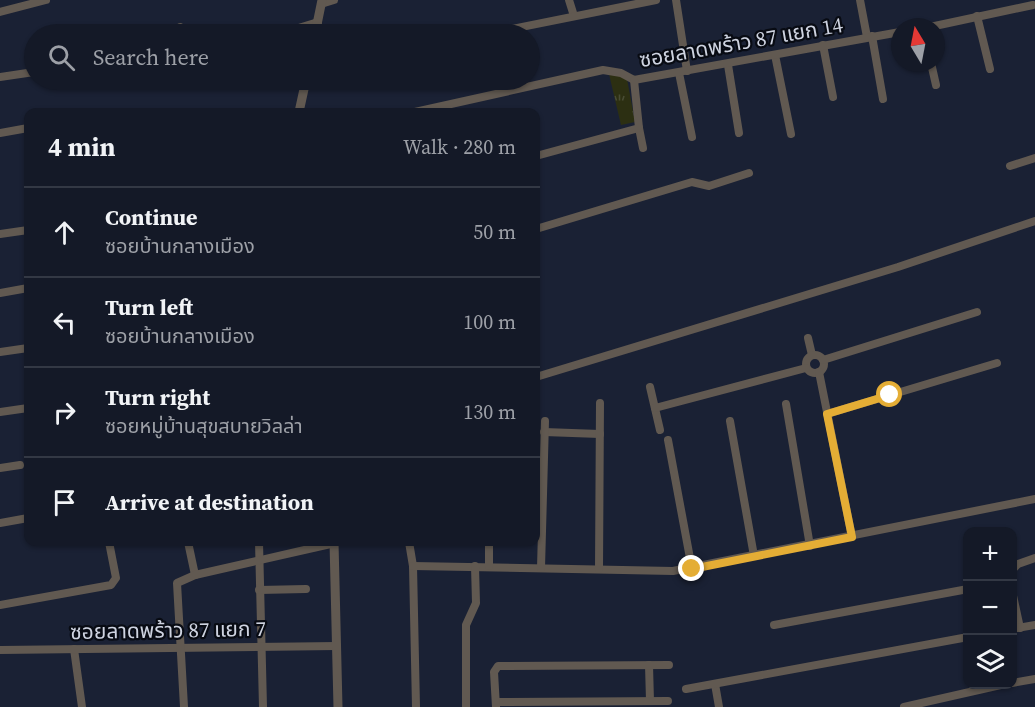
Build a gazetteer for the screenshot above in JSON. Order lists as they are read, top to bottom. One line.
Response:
{"streets":{"street":["ซอยลาดพร้าว 87 แยก 14","ซอยลาดพร้าว 87 แยก 7"]},"north":"top","page":{"search":"Search here","heading":["4 min","Walk · 280 m"],"list":[["Continue","ซอยบ้านกลางเมือง","50 m"],["Turn left","ซอยบ้านกลางเมือง","100 m"],["Turn right","ซอยหมู่บ้านสุขสบายวิลล่า","130 m"],"Arrive at destination"],"map_buttons":["+","−"]}}
